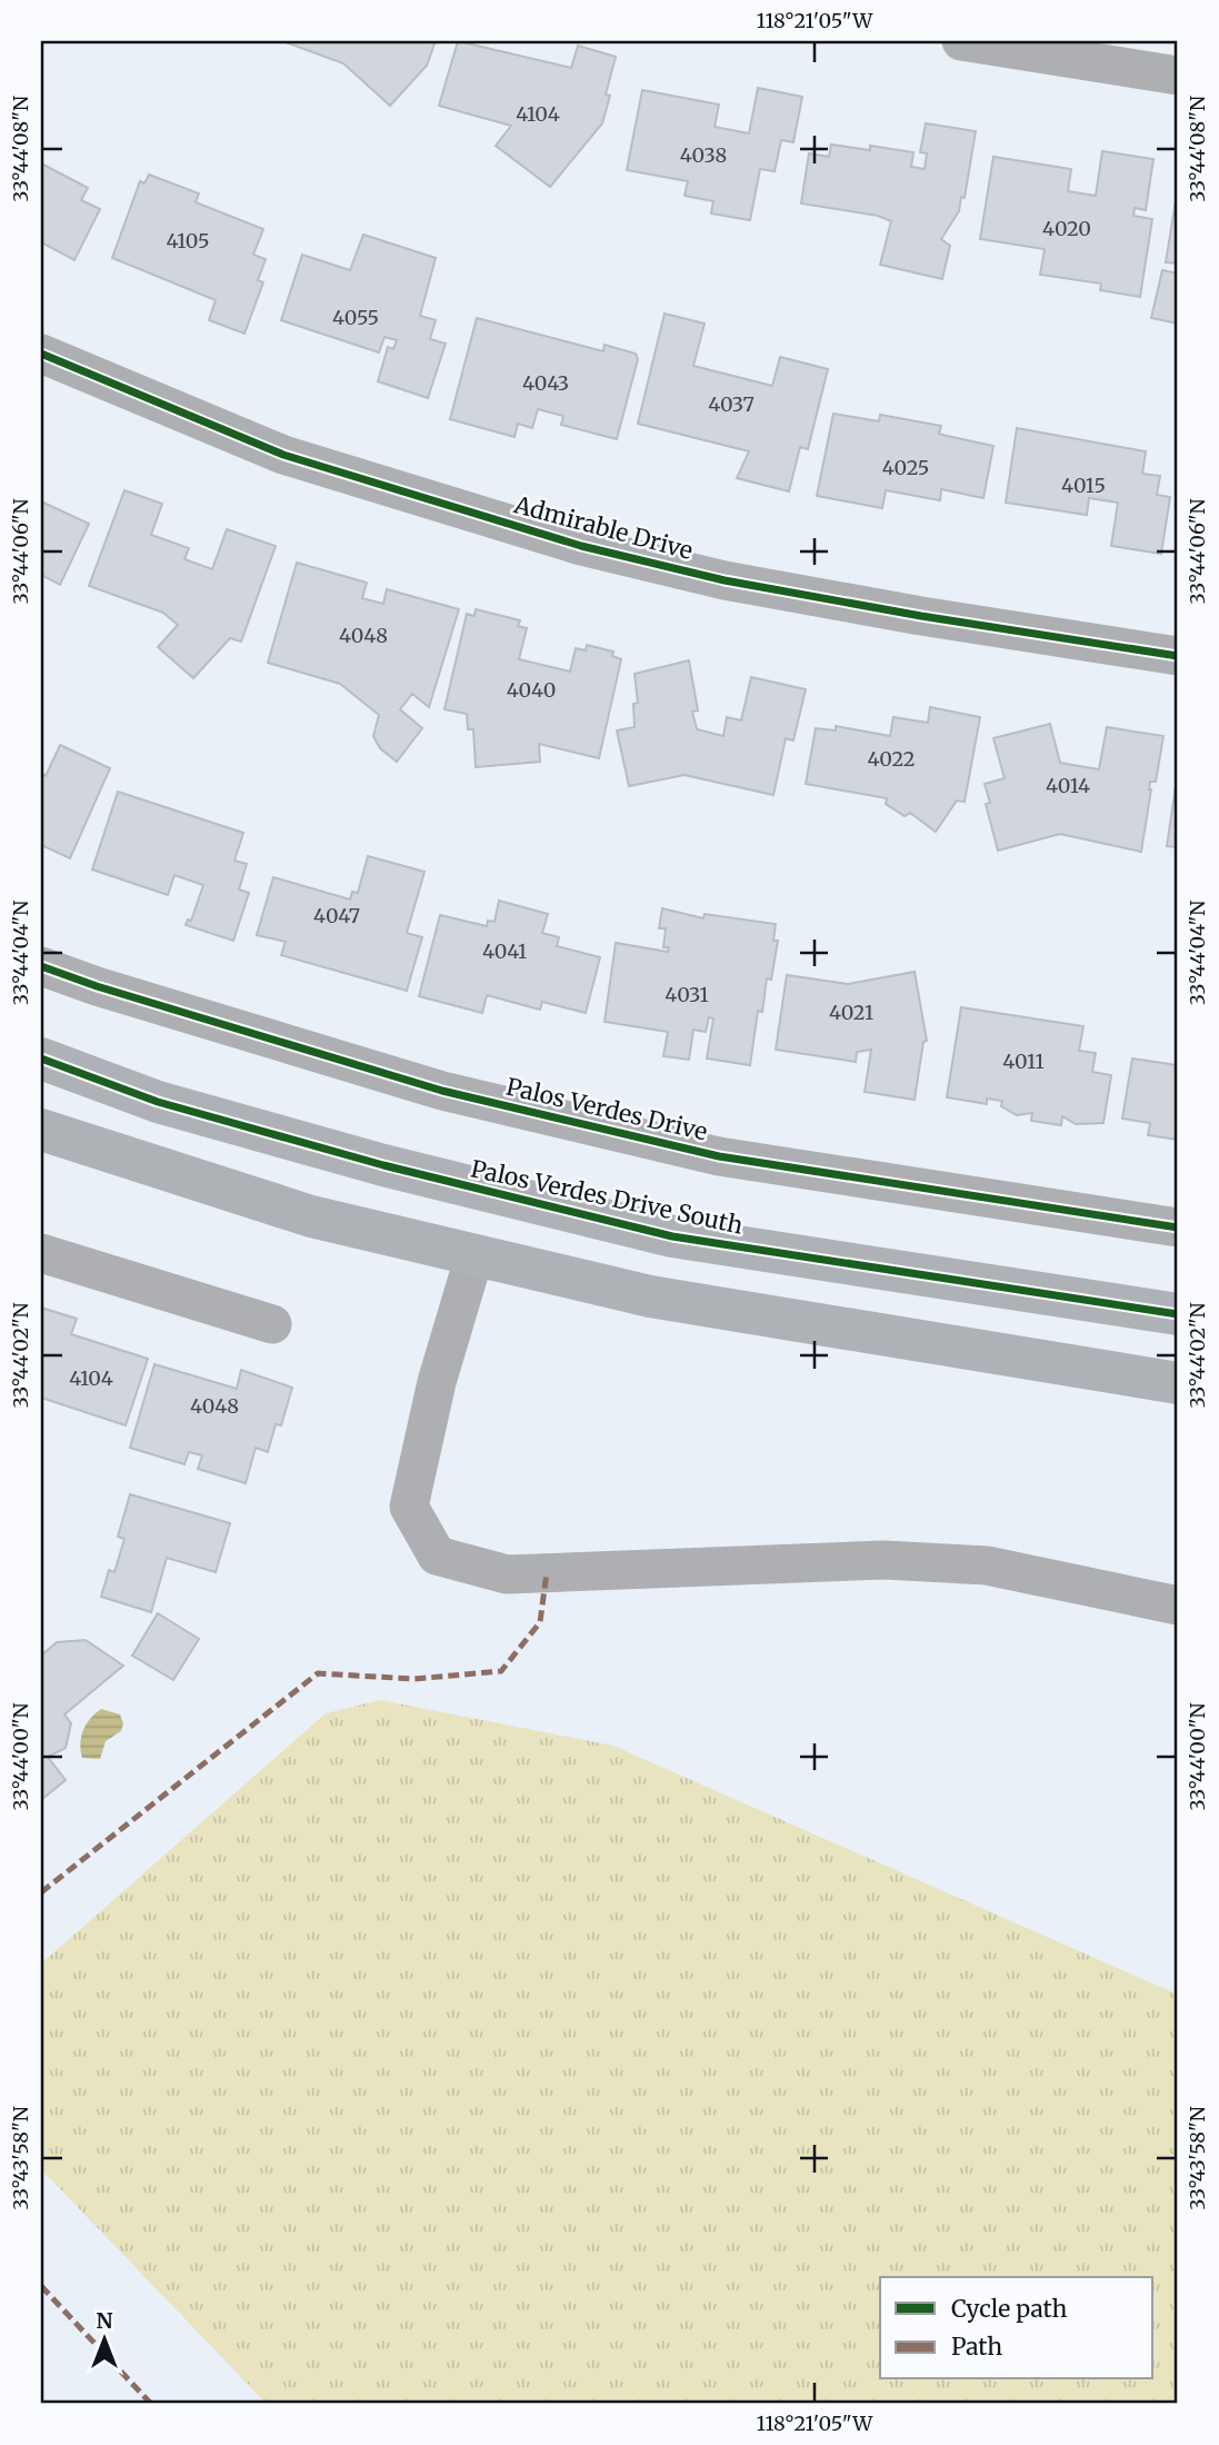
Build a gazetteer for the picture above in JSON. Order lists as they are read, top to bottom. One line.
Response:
{"streets":{"main road":["Palos Verdes Drive South"],"street":["Admirable Drive","Palos Verdes Drive"]},"house_numbers":["4104","4038","4020","4105","4055","4043","4037","4025","4015","4048","4040","4022","4014","4047","4041","4031","4021","4011","4104","4048"],"legend":["Cycle path","Path"],"north":"top","coordinates":["118°21'05\"W","33°44'08\"N","33°44'06\"N","33°44'04\"N","33°44'02\"N","33°44'00\"N","33°43'58\"N"]}
